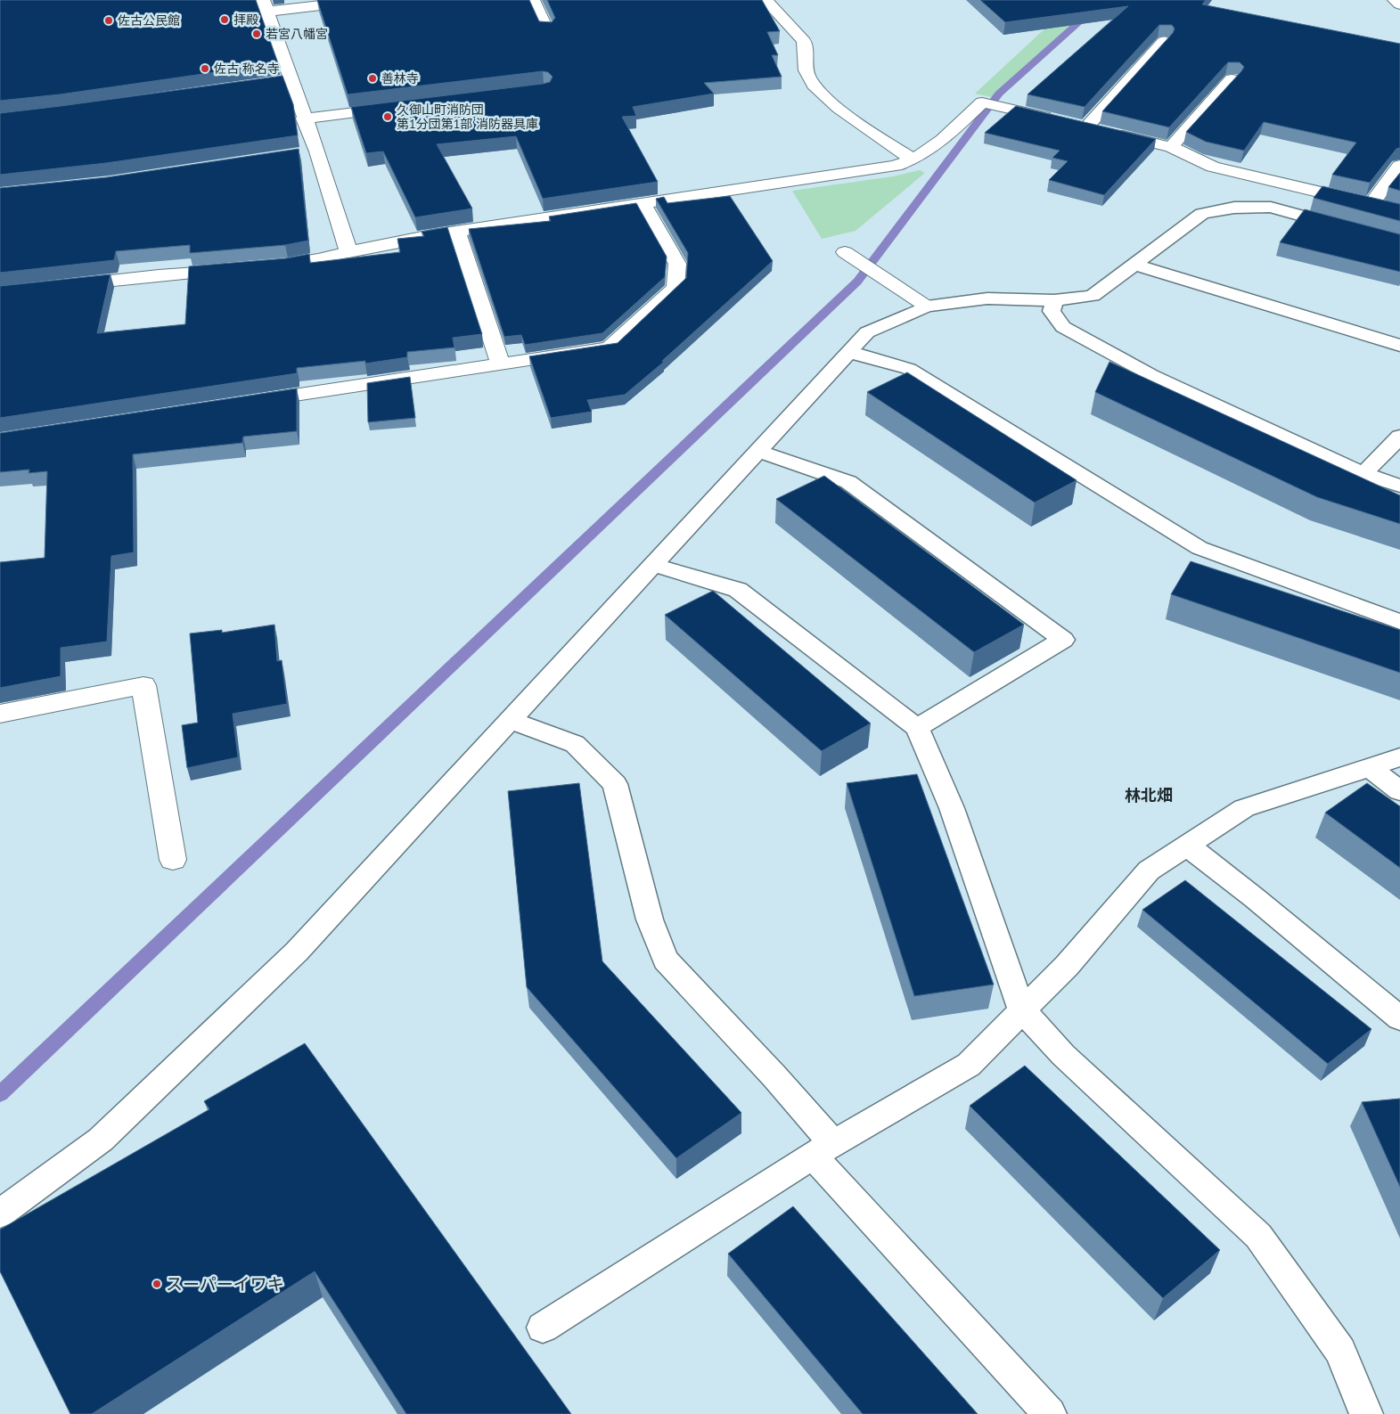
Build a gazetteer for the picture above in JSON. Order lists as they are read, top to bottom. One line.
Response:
{"districts":["林北畑"],"places":["拝殿","佐古公民館","若宮八幡宮","佐古 称名寺","善林寺","久御山町消防団 第1分団第1部 消防器具庫","スーパーイワキ"]}
